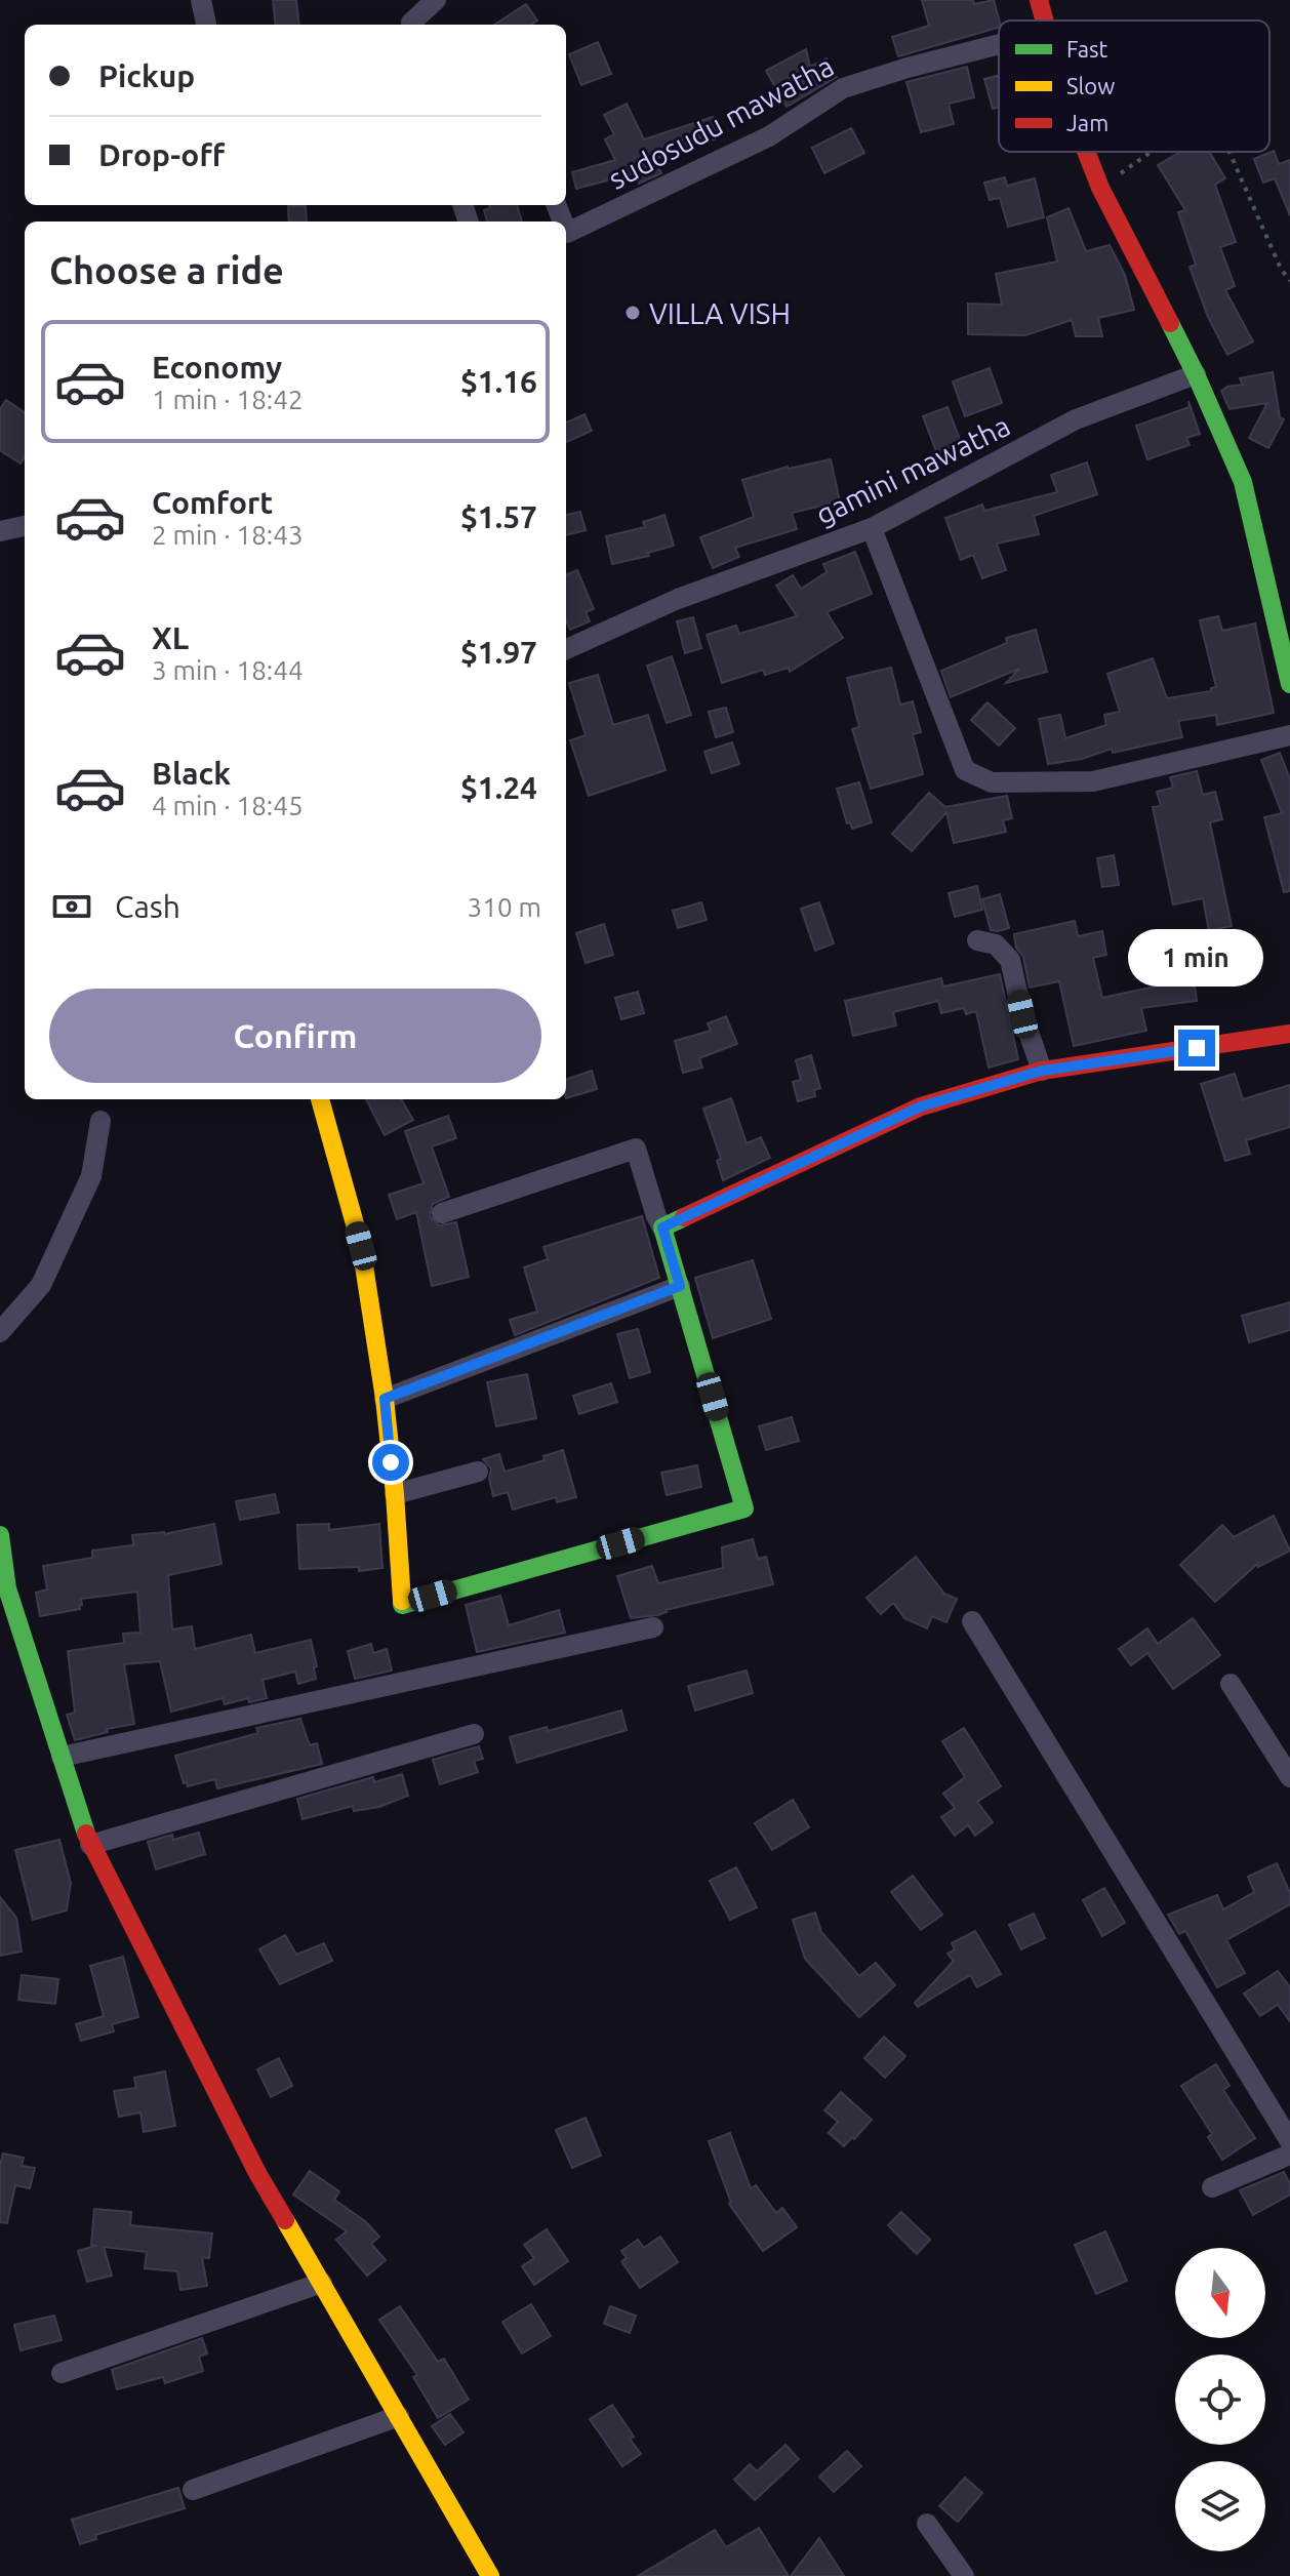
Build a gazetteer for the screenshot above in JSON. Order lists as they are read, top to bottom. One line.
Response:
{"streets":{"street":["sudosudu mawatha","gamini mawatha"]},"places":["VILLA VISH"],"legend":["Fast","Slow","Jam"],"north":"bottom","page":{"banner":["Pickup","Drop-off"],"heading":"Choose a ride","list":[{"name":"Economy","note":"1 min · 18:42","value":"$1.16"},{"name":"Comfort","note":"2 min · 18:43","value":"$1.57"},{"name":"XL","note":"3 min · 18:44","value":"$1.97"},{"name":"Black","note":"4 min · 18:45","value":"$1.24"}],"pay":["Cash","310 m"],"bubble":"1 min","buttons":"Confirm"}}
